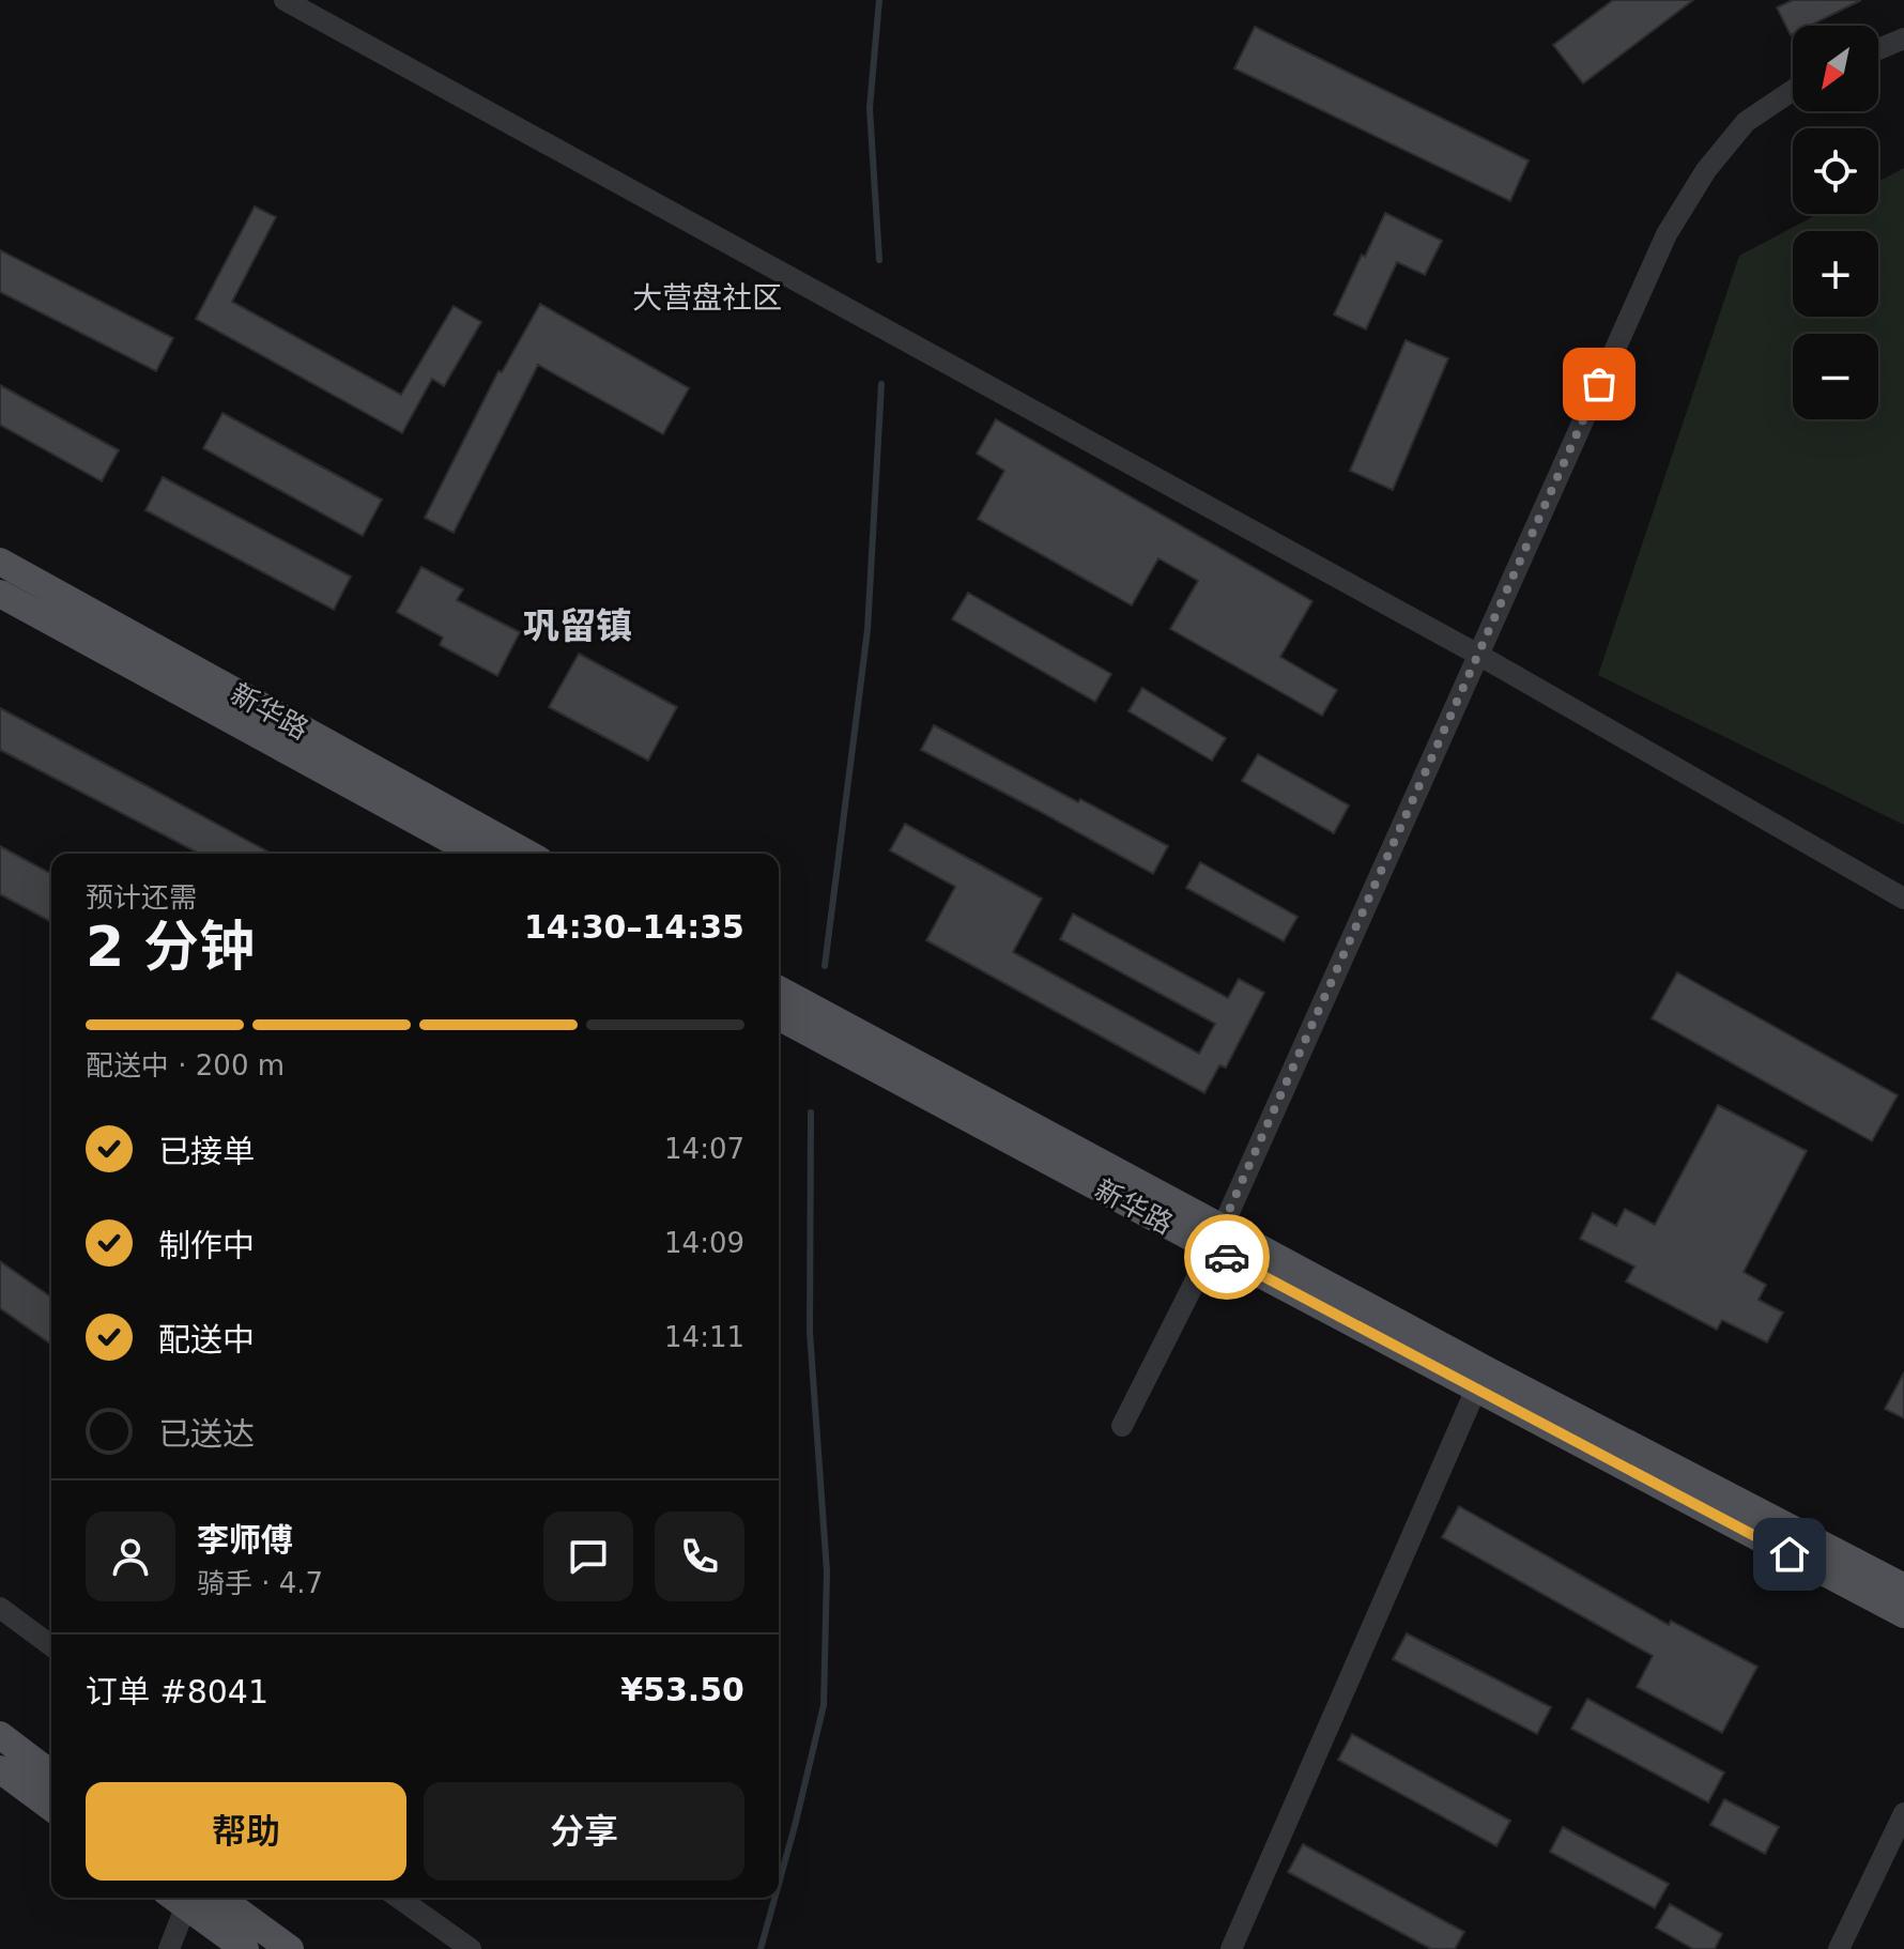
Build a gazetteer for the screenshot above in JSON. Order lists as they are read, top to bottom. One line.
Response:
{"streets":{"main road":["新华路"]},"districts":["大营盘社区","巩留镇"],"north":"bottom left","page":{"map_buttons":["+","−"],"heading":["2 分钟","预计还需","14:30–14:35"],"panel":["李师傅","骑手 · 4.7","订单 #8041","¥53.50"],"bar":"配送中 · 200 m","list":[["已接单","14:07"],["制作中","14:09"],["配送中","14:11"],"已送达"],"buttons":["帮助","分享"]}}
